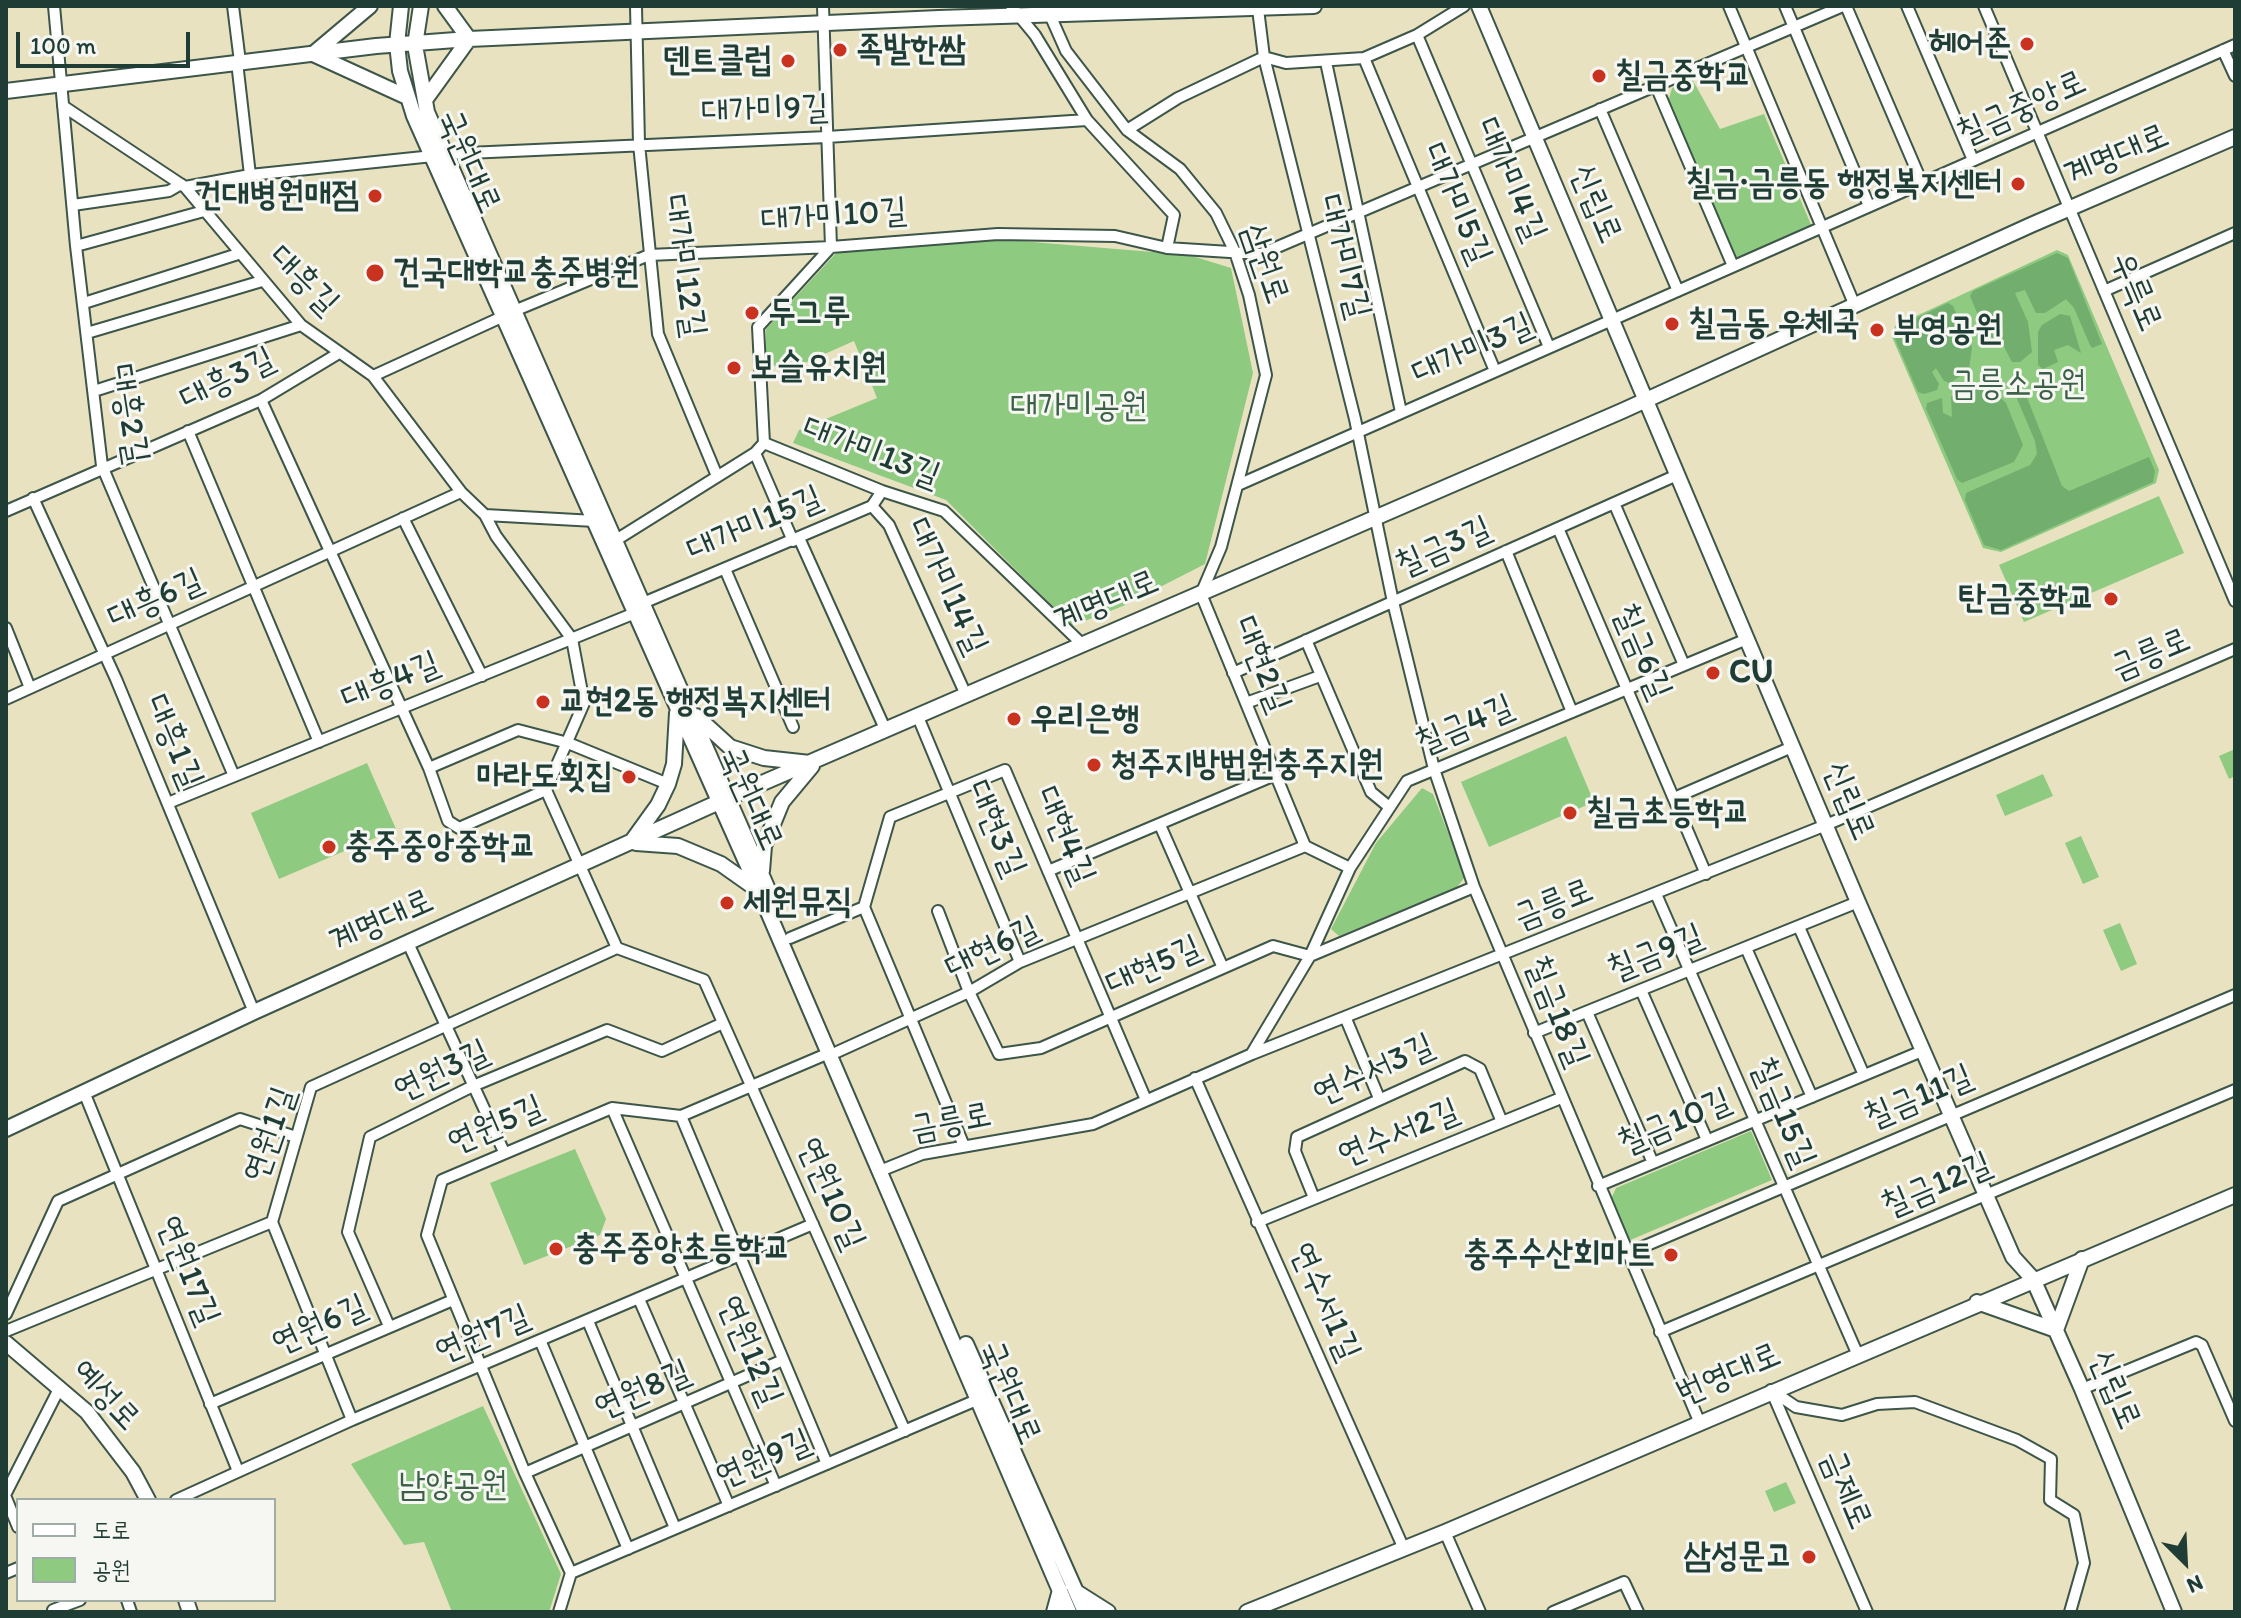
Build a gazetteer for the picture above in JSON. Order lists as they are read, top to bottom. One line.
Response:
{"streets":{"street":["칠금중앙로","대가미9길","계명대로","국원대로","대가미4길","대가미5길","신립로","대가미10길","대가미7길","삼원로","대가미12길","대흥길","우륵로","대가미3길","대흥3길","대흥2길","대가미13길","대가미15길","칠금3길","대가미14길","대흥6길","칠금6길","금릉로","대현2길","대흥4길","칠금4길","대흥1길","대현3길","대현4길","대현6길","칠금9길","대현5길","칠금18길","연수서3길","연원3길","칠금11길","칠금15길","칠금10길","연원5길","연수서2길","연원1길","칠금12길","연원10길","연원17길","연수서1길","연원6길","연원7길","연원12길","번영대로","연원8길","예성로","연원9길","금제로"]},"crossings":[["칠금중앙로","신립로"],["칠금중앙로","우륵로"],["칠금중앙로","대가미3길"],["대가미9길","국원대로"],["대가미9길","대가미12길"],["대가미9길","대흥길"],["대가미9길","대흥2길"],["계명대로","국원대로"],["계명대로","신립로"],["계명대로","대가미7길"],["계명대로","삼원로"],["계명대로","우륵로"],["계명대로","대가미13길"],["계명대로","대가미14길"],["계명대로","대현2길"],["계명대로","대흥1길"],["계명대로","대현3길"],["계명대로","칠금18길"],["계명대로","연원17길"],["국원대로","대가미10길"],["국원대로","대가미13길"],["국원대로","대가미15길"],["국원대로","금릉로"],["국원대로","대흥4길"],["국원대로","대현6길"],["국원대로","연원5길"],["국원대로","연원9길"],["대가미4길","대가미10길"],["대가미4길","대가미3길"],["대가미5길","대가미10길"],["대가미5길","대가미3길"],["신립로","대가미10길"],["신립로","대가미3길"],["신립로","칠금3길"],["신립로","금릉로"],["신립로","칠금4길"],["신립로","칠금9길"],["신립로","칠금11길"],["신립로","칠금10길"],["신립로","칠금12길"],["신립로","번영대로"],["대가미10길","대가미7길"],["대가미10길","삼원로"],["대가미10길","대가미12길"],["대가미10길","대흥길"],["대가미7길","대가미3길"],["대가미7길","칠금18길"],["삼원로","대가미3길"],["삼원로","대현2길"],["대가미12길","대가미13길"],["대흥길","대흥3길"],["대흥길","대흥2길"],["대흥길","대흥6길"],["대흥길","대흥4길"],["대흥3길","대흥2길"],["대흥3길","대흥1길"],["대흥2길","대흥6길"],["대흥2길","대흥4길"],["대가미13길","대가미15길"],["대가미15길","대가미14길"],["대가미15길","대흥4길"],["칠금3길","칠금6길"],["칠금3길","대현2길"],["칠금3길","칠금18길"],["대흥6길","대흥1길"],["칠금6길","금릉로"],["칠금6길","칠금4길"],["금릉로","칠금4길"],["금릉로","대현4길"],["금릉로","칠금18길"],["금릉로","칠금15길"],["금릉로","연수서1길"],["대현2길","대현6길"],["대흥4길","대흥1길"],["칠금4길","대현5길"],["칠금4길","칠금18길"],["대현3길","대현4길"],["대현3길","대현6길"],["대현4길","대현6길"],["대현4길","대현5길"],["대현6길","대현5길"],["대현6길","연원5길"],["칠금9길","칠금18길"],["칠금9길","칠금15길"],["칠금18길","칠금11길"],["칠금18길","칠금10길"],["칠금18길","연수서2길"],["칠금18길","칠금12길"],["칠금18길","번영대로"],["연수서3길","연수서2길"],["연원3길","연원10길"],["연원3길","연원6길"],["칠금11길","칠금15길"],["칠금15길","칠금10길"],["칠금15길","칠금12길"],["칠금15길","번영대로"],["연원5길","연원10길"],["연원5길","연원6길"],["연원5길","연원7길"],["연원5길","연원12길"],["연원5길","연원8길"],["연원5길","연원9길"],["연수서2길","연수서1길"],["연원1길","연원10길"],["연원1길","연원6길"],["연원1길","연원7길"],["연원10길","연원7길"],["연원10길","연원9길"],["연원17길","연원6길"],["연원17길","연원7길"],["연수서1길","번영대로"],["연원7길","연원12길"],["연원12길","연원8길"],["연원12길","연원9길"],["번영대로","금제로"]],"parks":["금릉소공원","대가미공원","남양공원"],"places":["헤어존","족발한쌈","덴트클럽","칠금중학교","칠금·금릉동 행정복지센터","건대병원매점","건국대학교충주병원","두그루","칠금동 우체국","부영공원","보슬유치원","탄금중학교","CU","교현2동 행정복지센터","우리은행","청주지방법원충주지원","마라도횟집","칠금초등학교","충주중앙중학교","세원뮤직","충주중앙초등학교","충주수산회마트","삼성문고"],"legend":["도로","공원"],"scale_bar":"100 m","north":"bottom right"}
